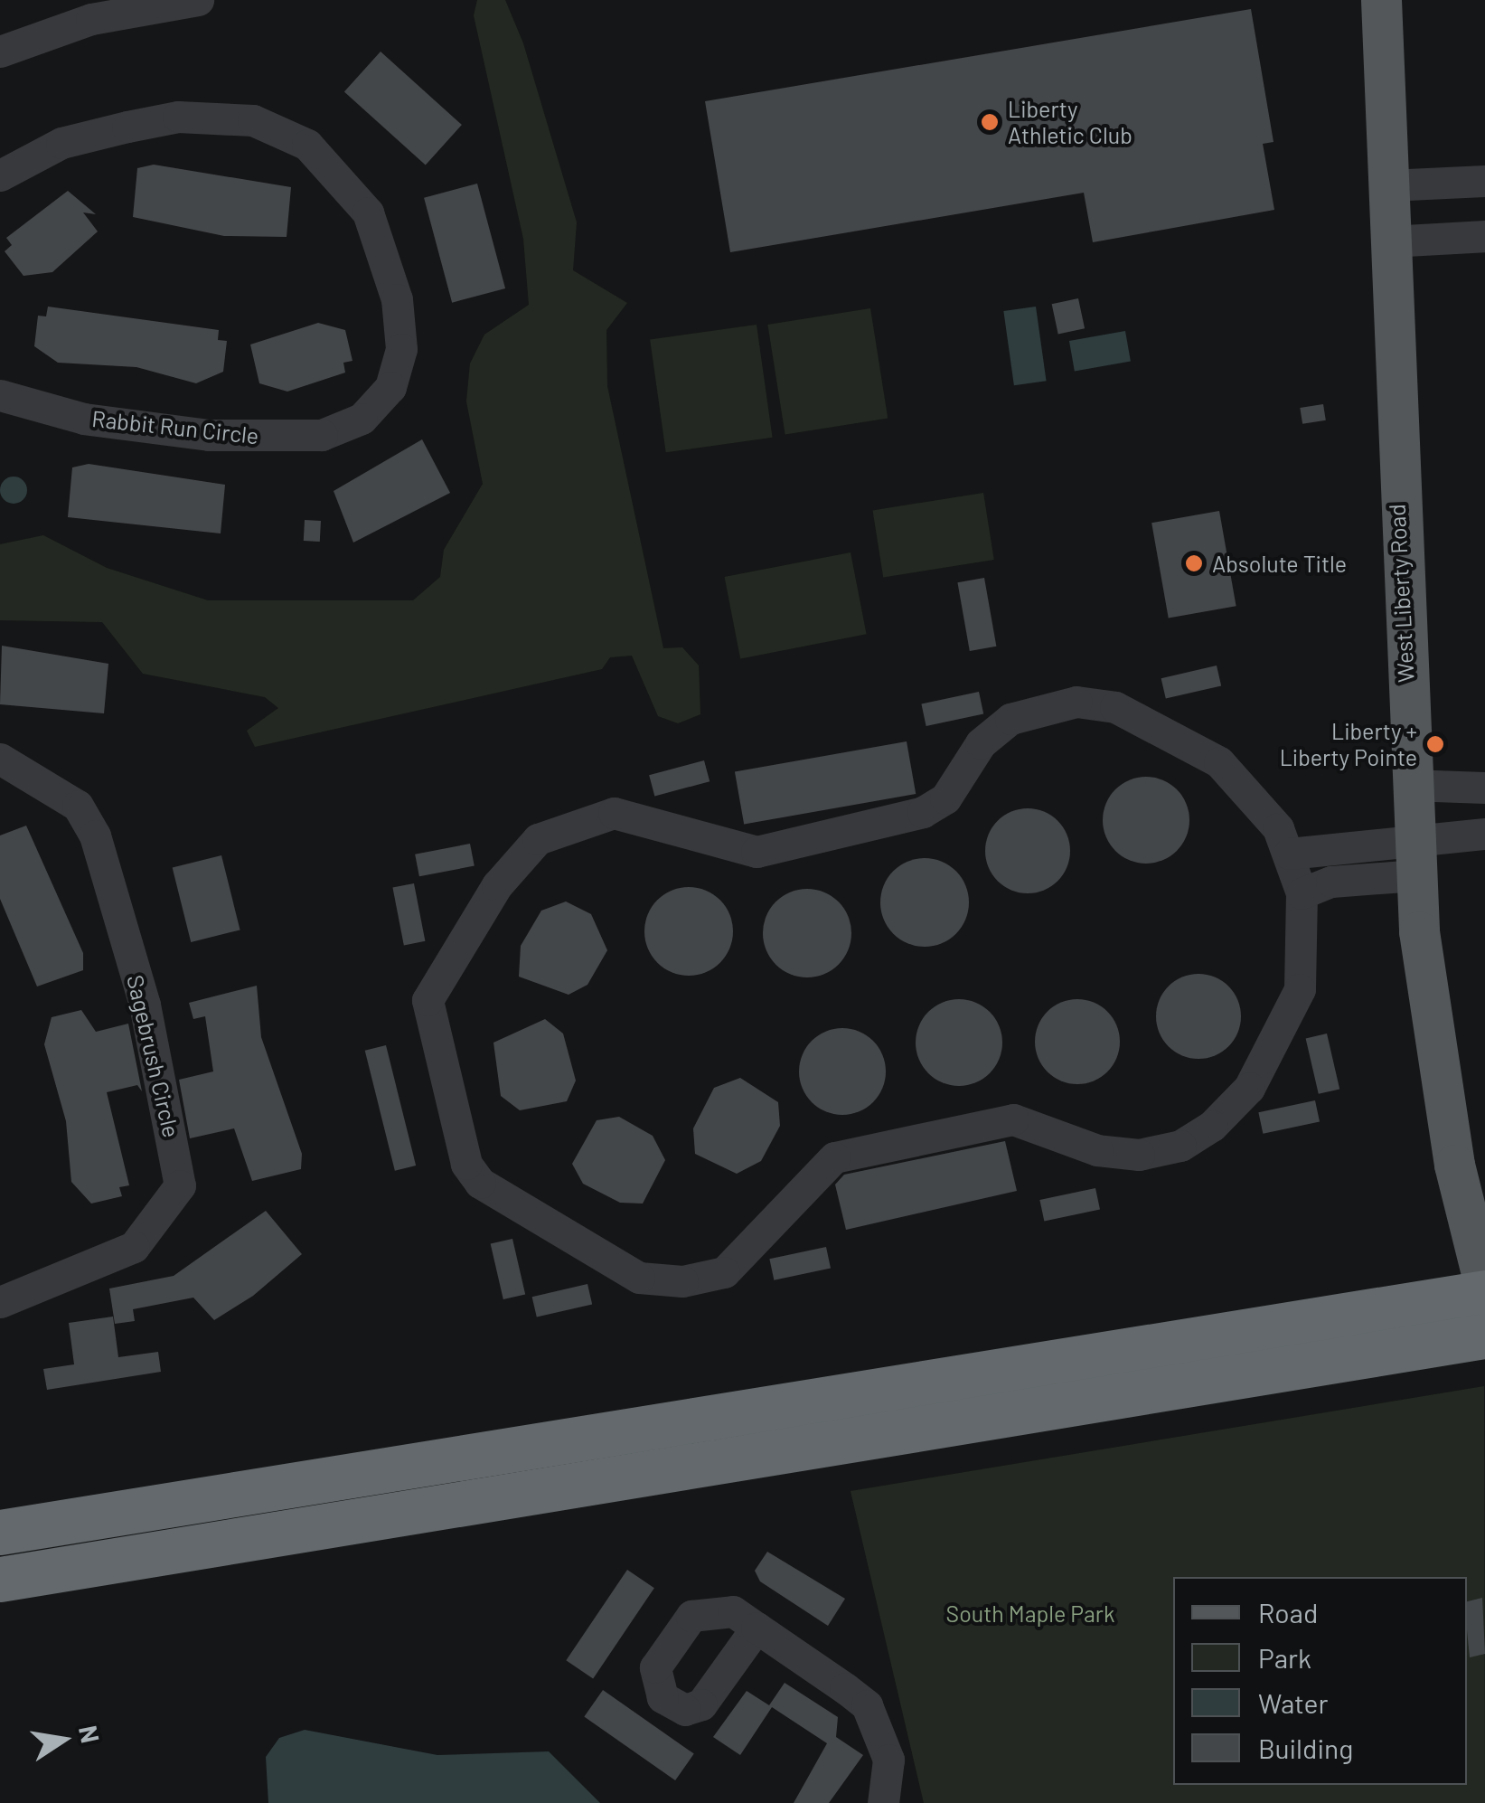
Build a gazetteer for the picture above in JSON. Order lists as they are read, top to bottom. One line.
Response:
{"streets":{"main road":["West Liberty Road"],"street":["Rabbit Run Circle","Sagebrush Circle"]},"parks":["South Maple Park"],"places":["Liberty Athletic Club","Absolute Title","Liberty + Liberty Pointe"],"legend":["Road","Park","Water","Building"],"north":"right"}
